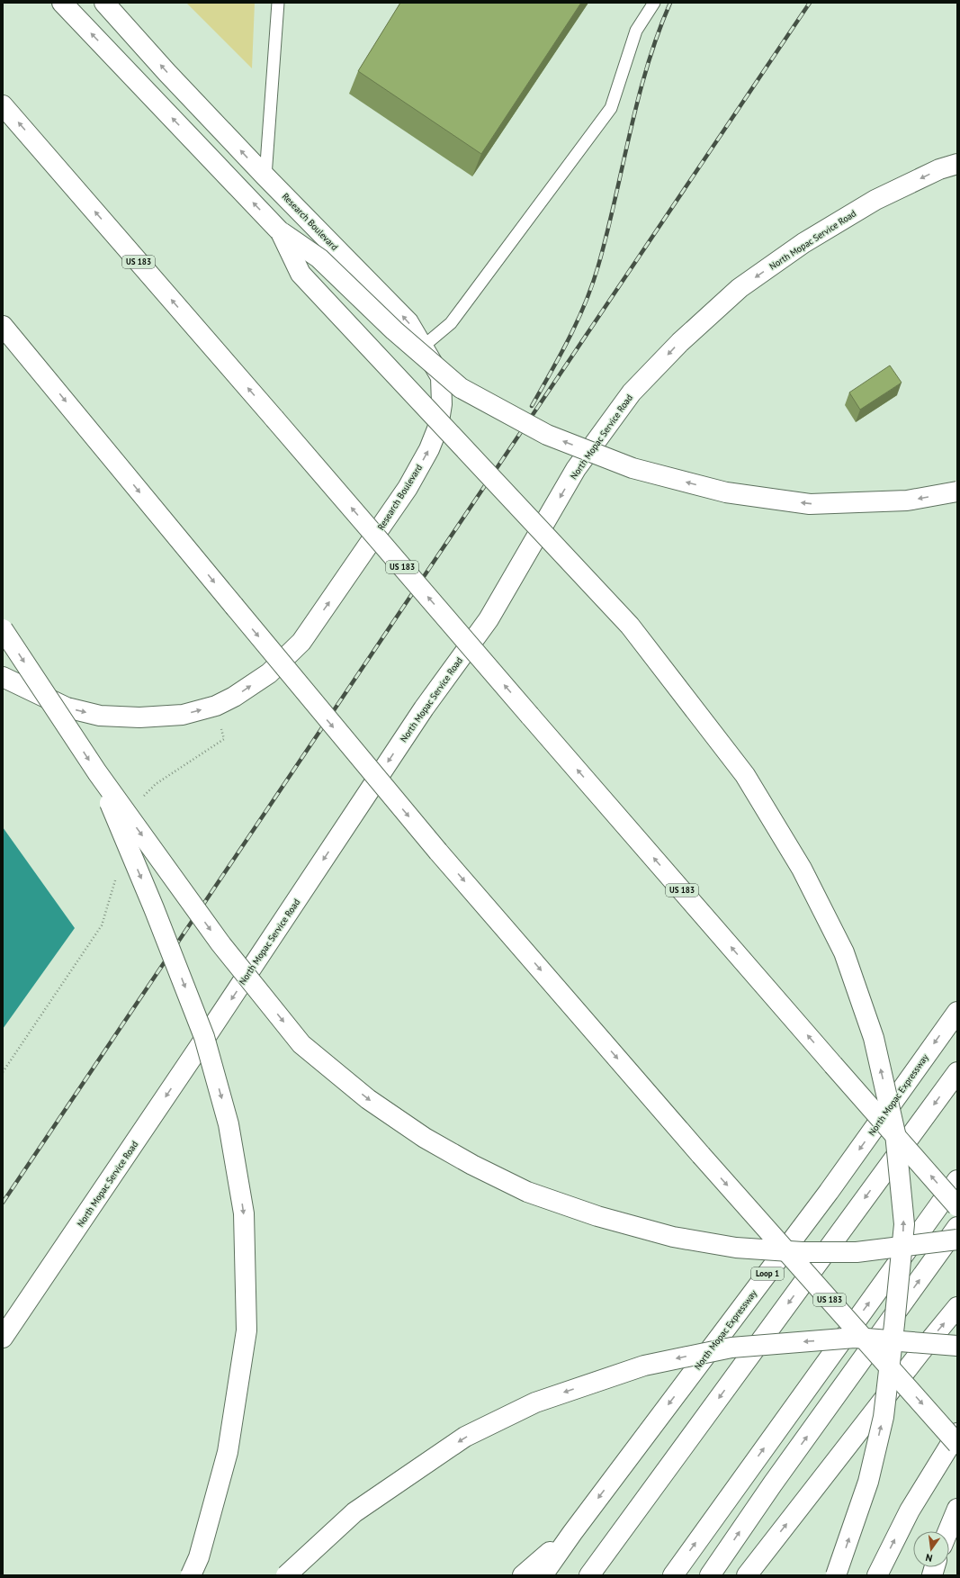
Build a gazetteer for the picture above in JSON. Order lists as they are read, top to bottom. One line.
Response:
{"streets":{"main road":["Research Boulevard","North Mopac Service Road","US 183","North Mopac Expressway","Loop 1"]},"one_way":["North Mopac Service Road"],"north":"bottom"}
